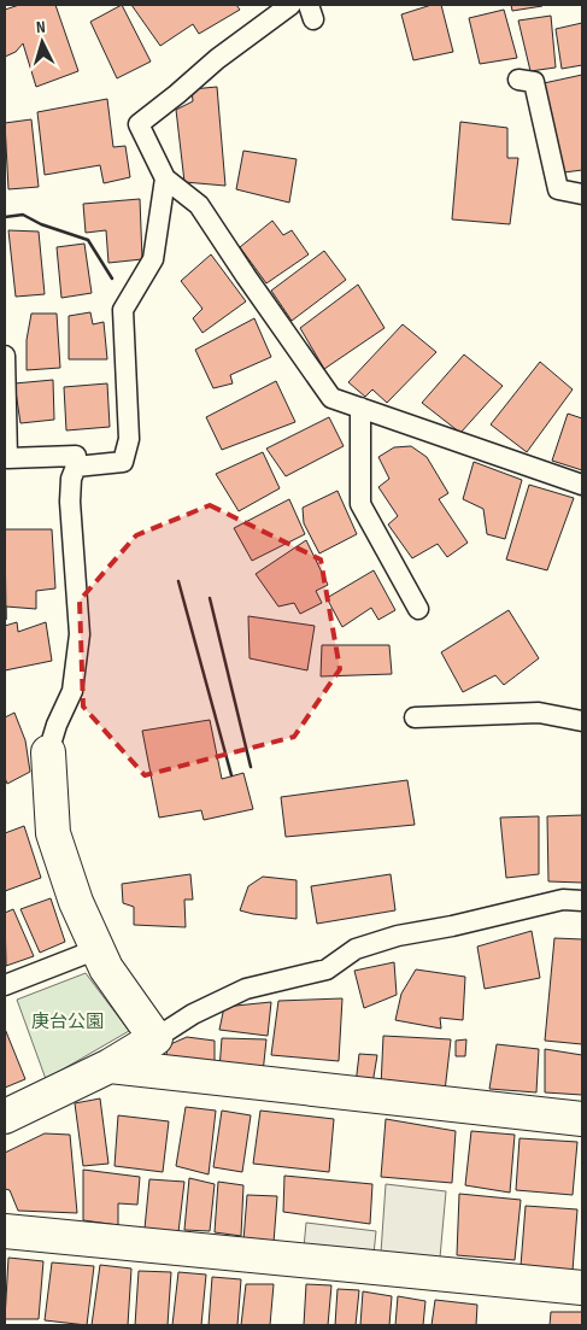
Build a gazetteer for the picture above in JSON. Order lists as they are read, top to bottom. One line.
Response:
{"parks":["庚台公園"],"north":"top"}
